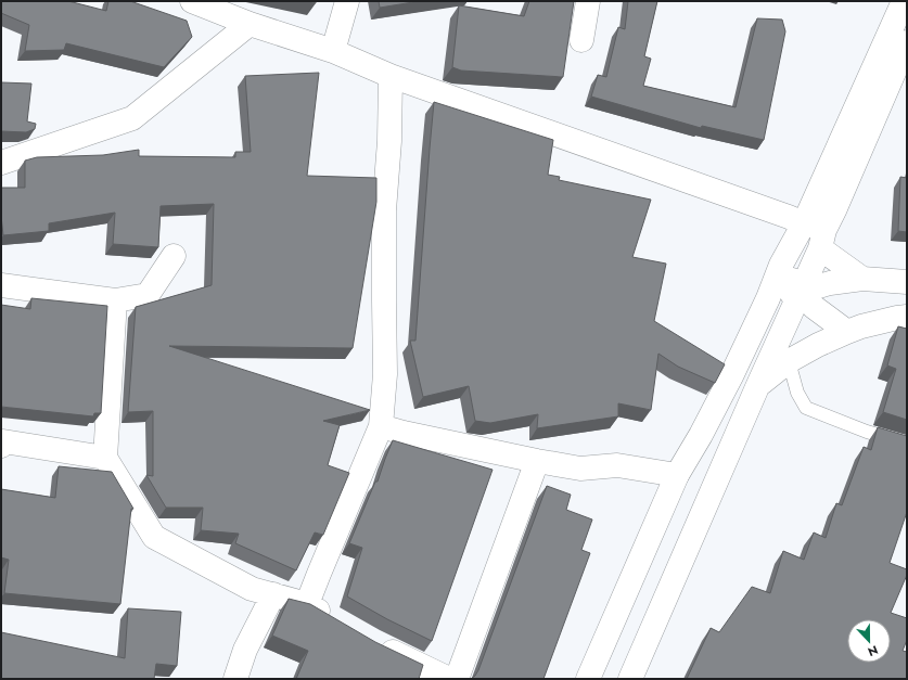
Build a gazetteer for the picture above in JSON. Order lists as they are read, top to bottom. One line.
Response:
{"north":"bottom"}
